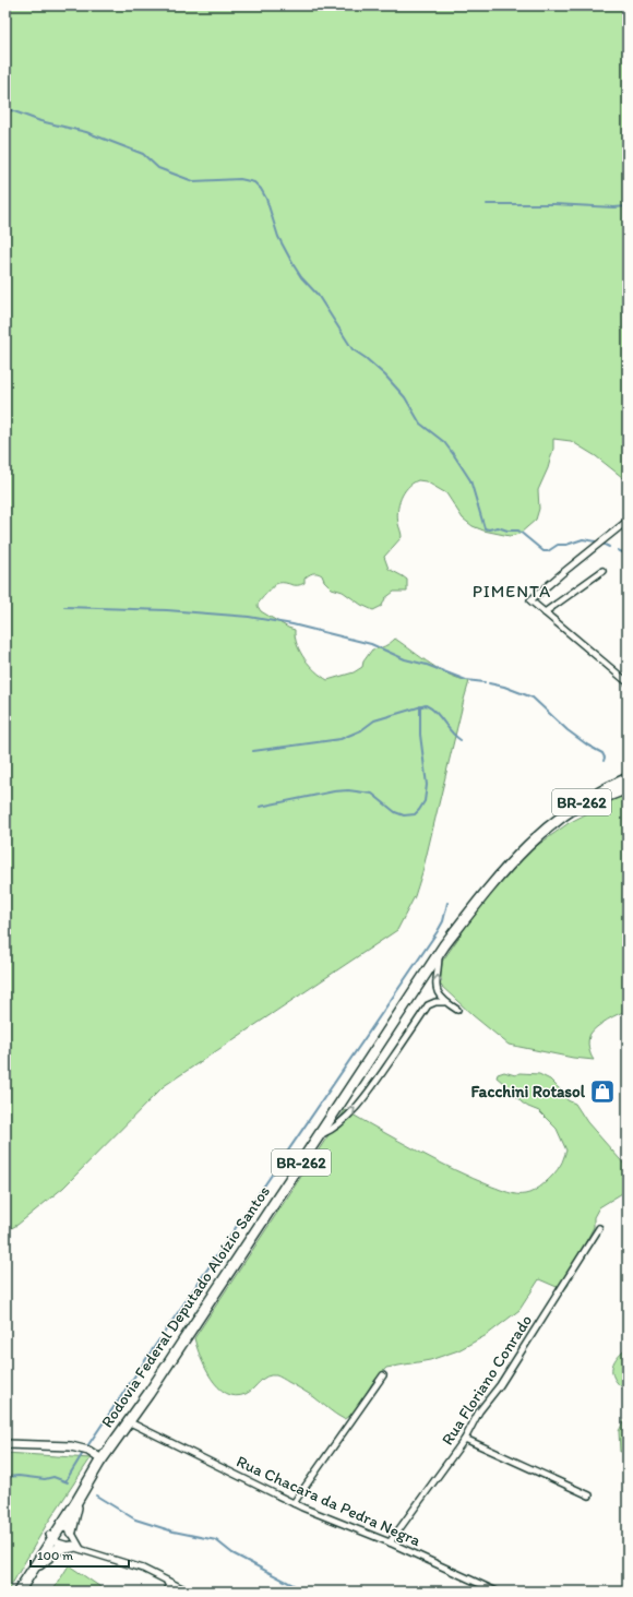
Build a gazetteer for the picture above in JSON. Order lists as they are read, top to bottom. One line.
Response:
{"streets":{"highway":["BR-262","Rodovia Federal Deputado Aloízio Santos"],"street":["Rua Floriano Conrado","Rua Chacara da Pedra Negra"]},"crossings":[["BR-262","Rodovia Federal Deputado Aloízio Santos"],["Rodovia Federal Deputado Aloízio Santos","Rua Chacara da Pedra Negra"],["Rua Floriano Conrado","Rua Chacara da Pedra Negra"]],"districts":["PIMENTA"],"places":{"shop":["Facchini Rotasol"]},"scale_bar":"100 m"}
